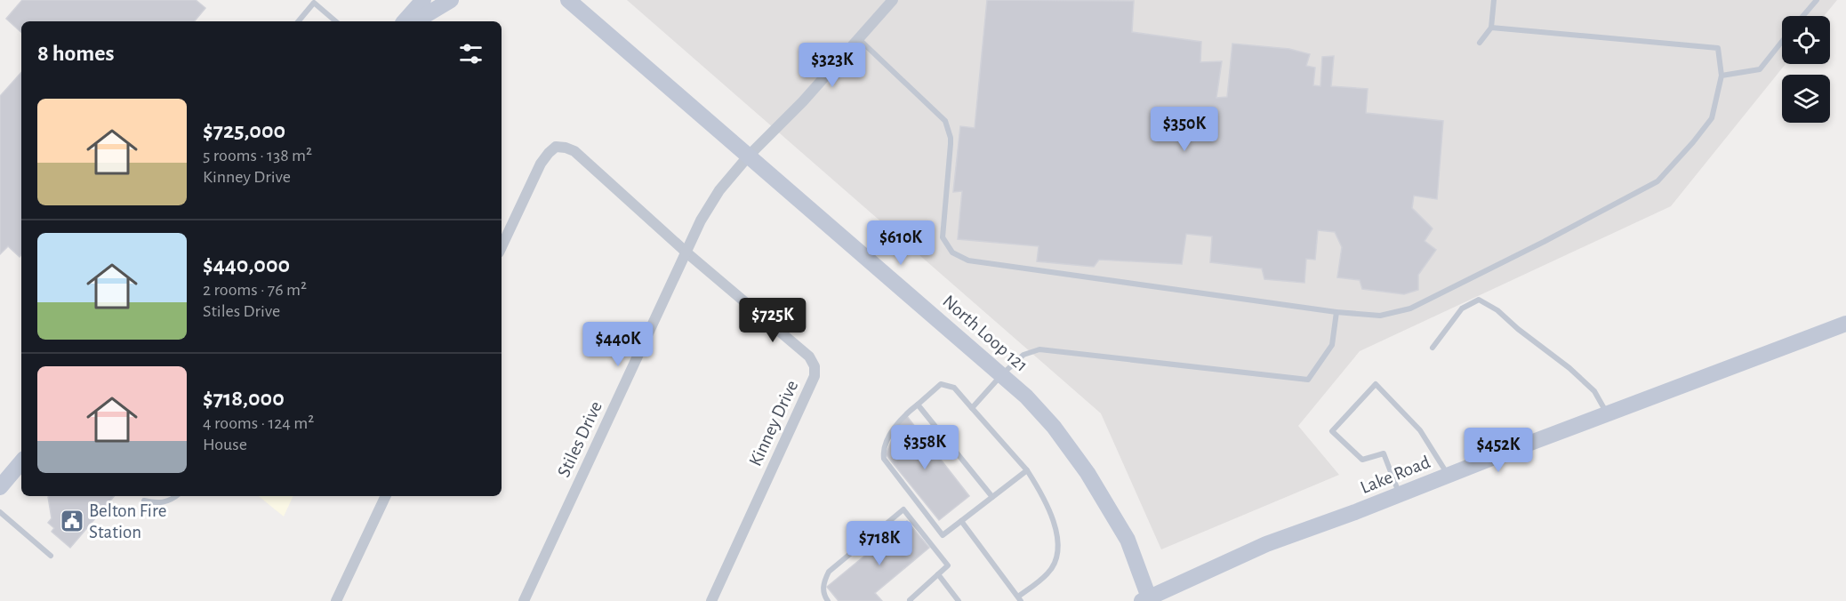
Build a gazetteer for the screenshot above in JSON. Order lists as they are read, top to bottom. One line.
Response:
{"streets":{"main road":["North Loop 121","Lake Road"],"street":["Kinney Drive","Stiles Drive"]},"crossings":[["North Loop 121","Stiles Drive"],["North Loop 121","Lake Road"],["Kinney Drive","Stiles Drive"]],"places":{"public building":["Belton Fire Station"]},"page":{"heading":"8 homes","price":["$323K","$350K","$610K","$725K","$440K","$358K","$452K","$718K"],"list":[{"name":"$725,000","note":"5 rooms · 138 m² · Kinney Drive"},{"name":"$440,000","note":"2 rooms · 76 m² · Stiles Drive"},{"name":"$718,000","note":"4 rooms · 124 m² · House"}]}}
